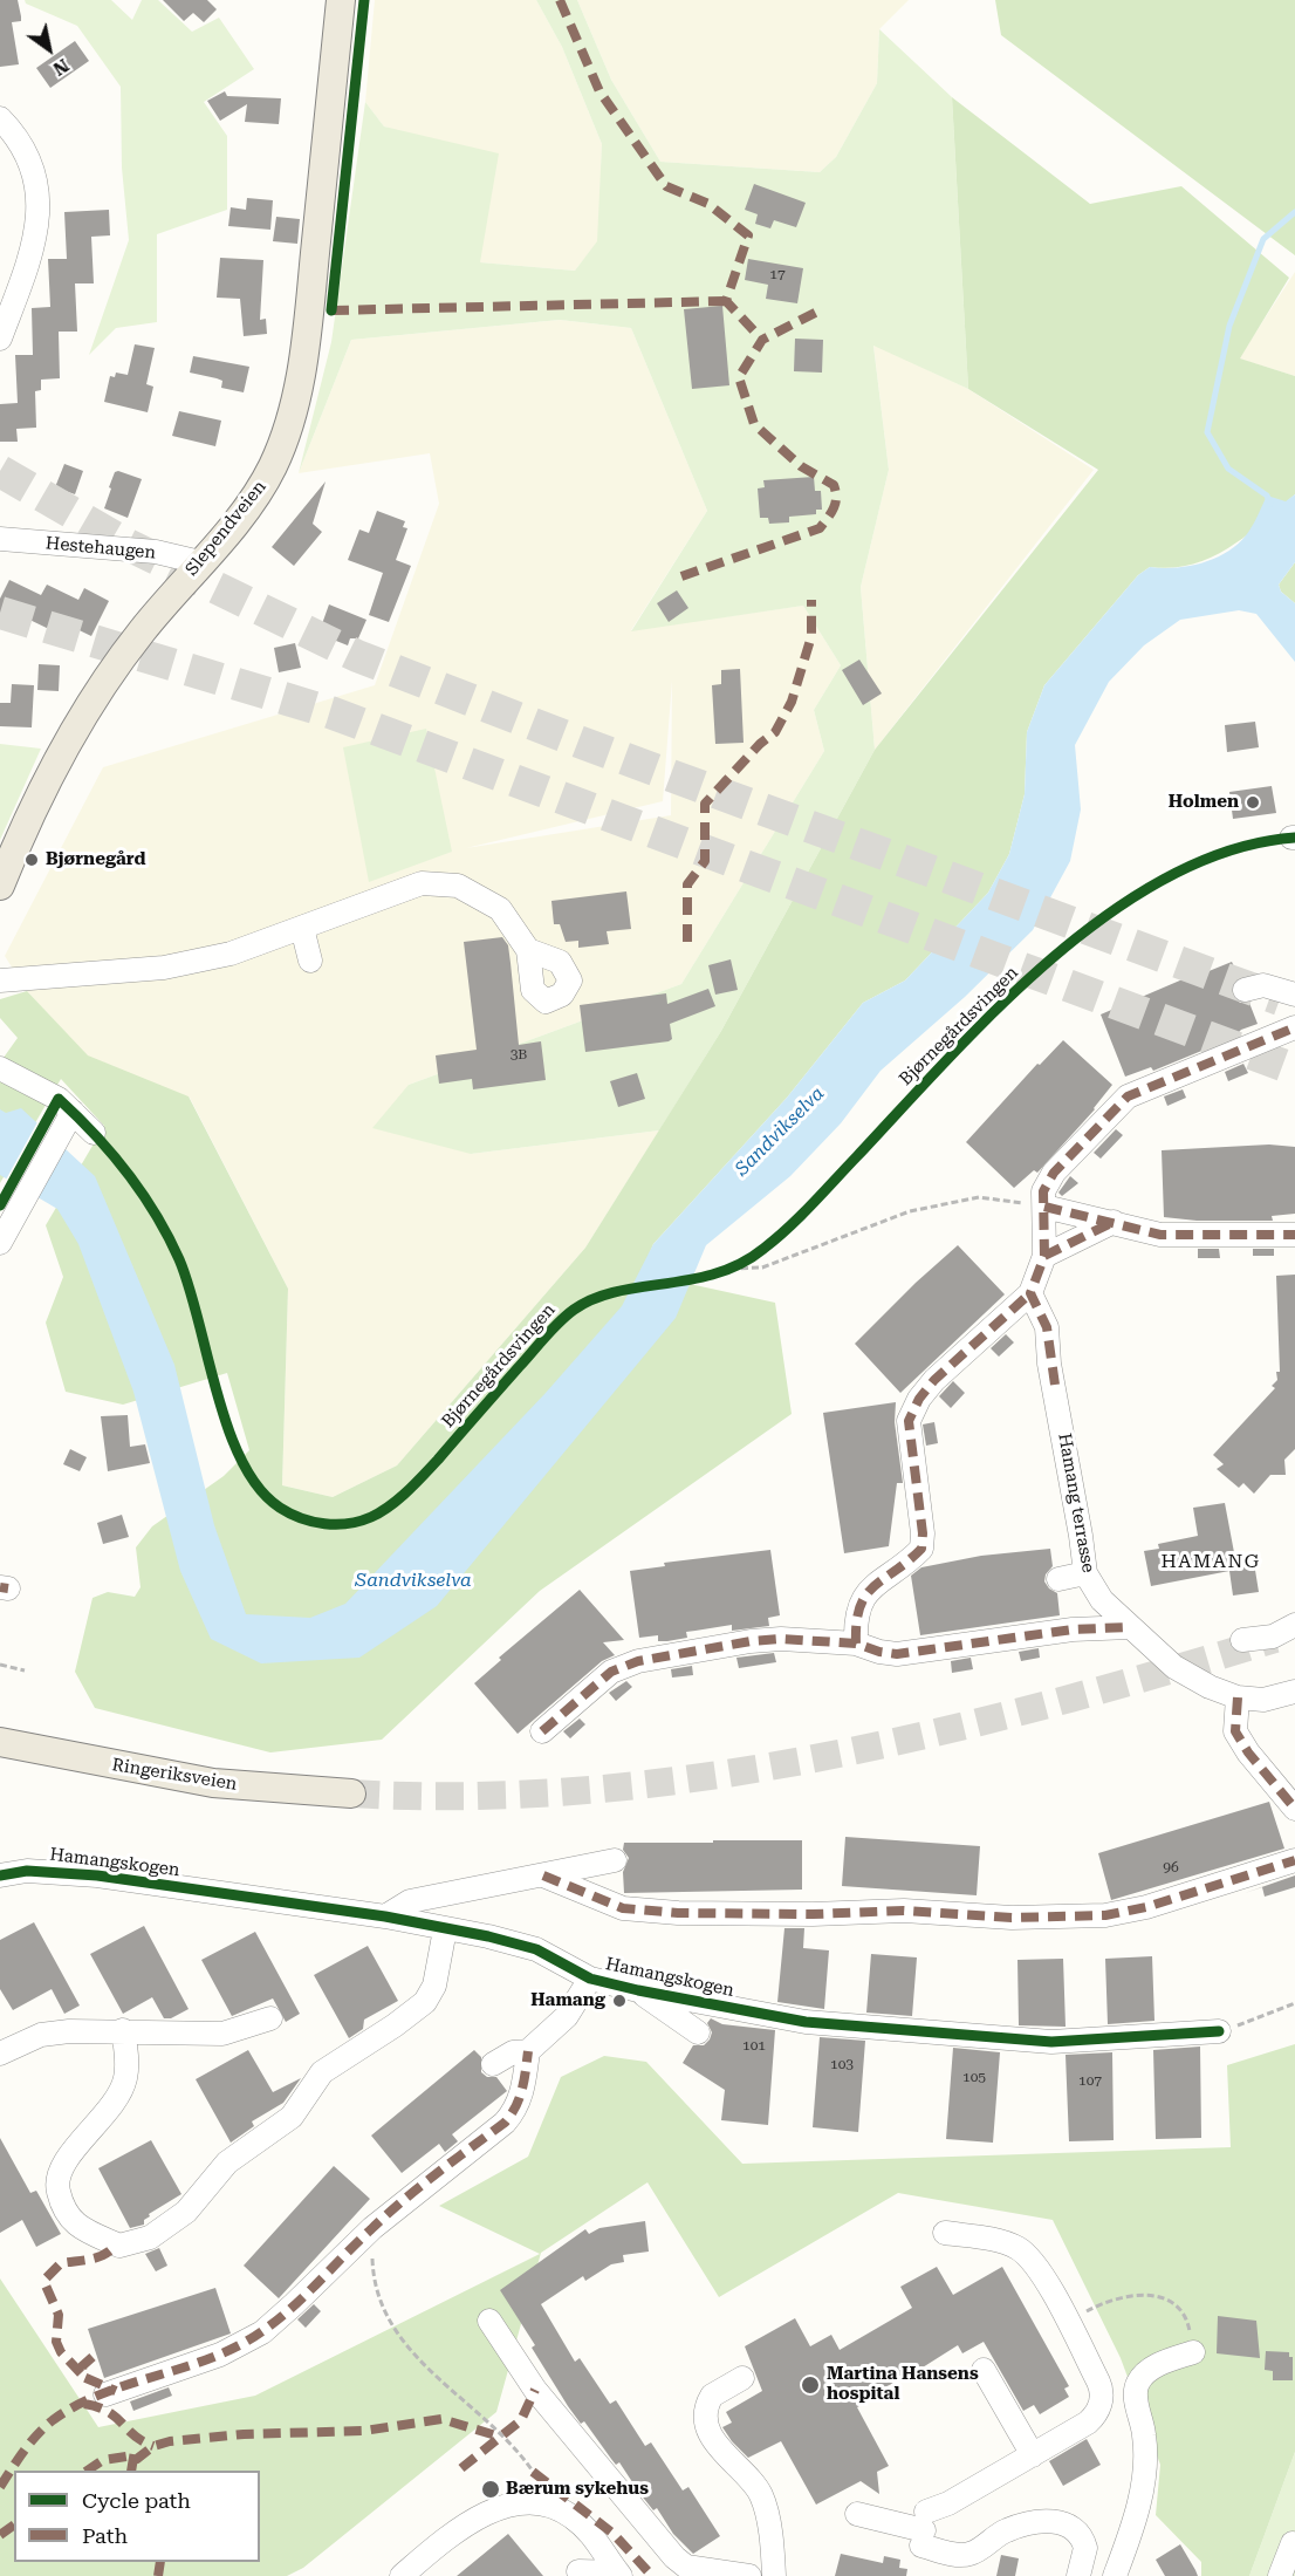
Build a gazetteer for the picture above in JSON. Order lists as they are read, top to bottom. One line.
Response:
{"streets":{"main road":["Slependveien","Ringeriksveien"],"street":["Hestehaugen","Hamang terrasse","Hamangskogen"],"cycle path":["Bjørnegårdsvingen"]},"crossings":[["Slependveien","Hestehaugen"]],"districts":["HAMANG"],"water":["Sandvikselva"],"places":["Holmen","Bjørnegård","Hamang","Martina Hansens hospital","Bærum sykehus"],"house_numbers":["17","3B","96","101","103","105","107"],"legend":["Cycle path","Path"],"north":"bottom right"}
